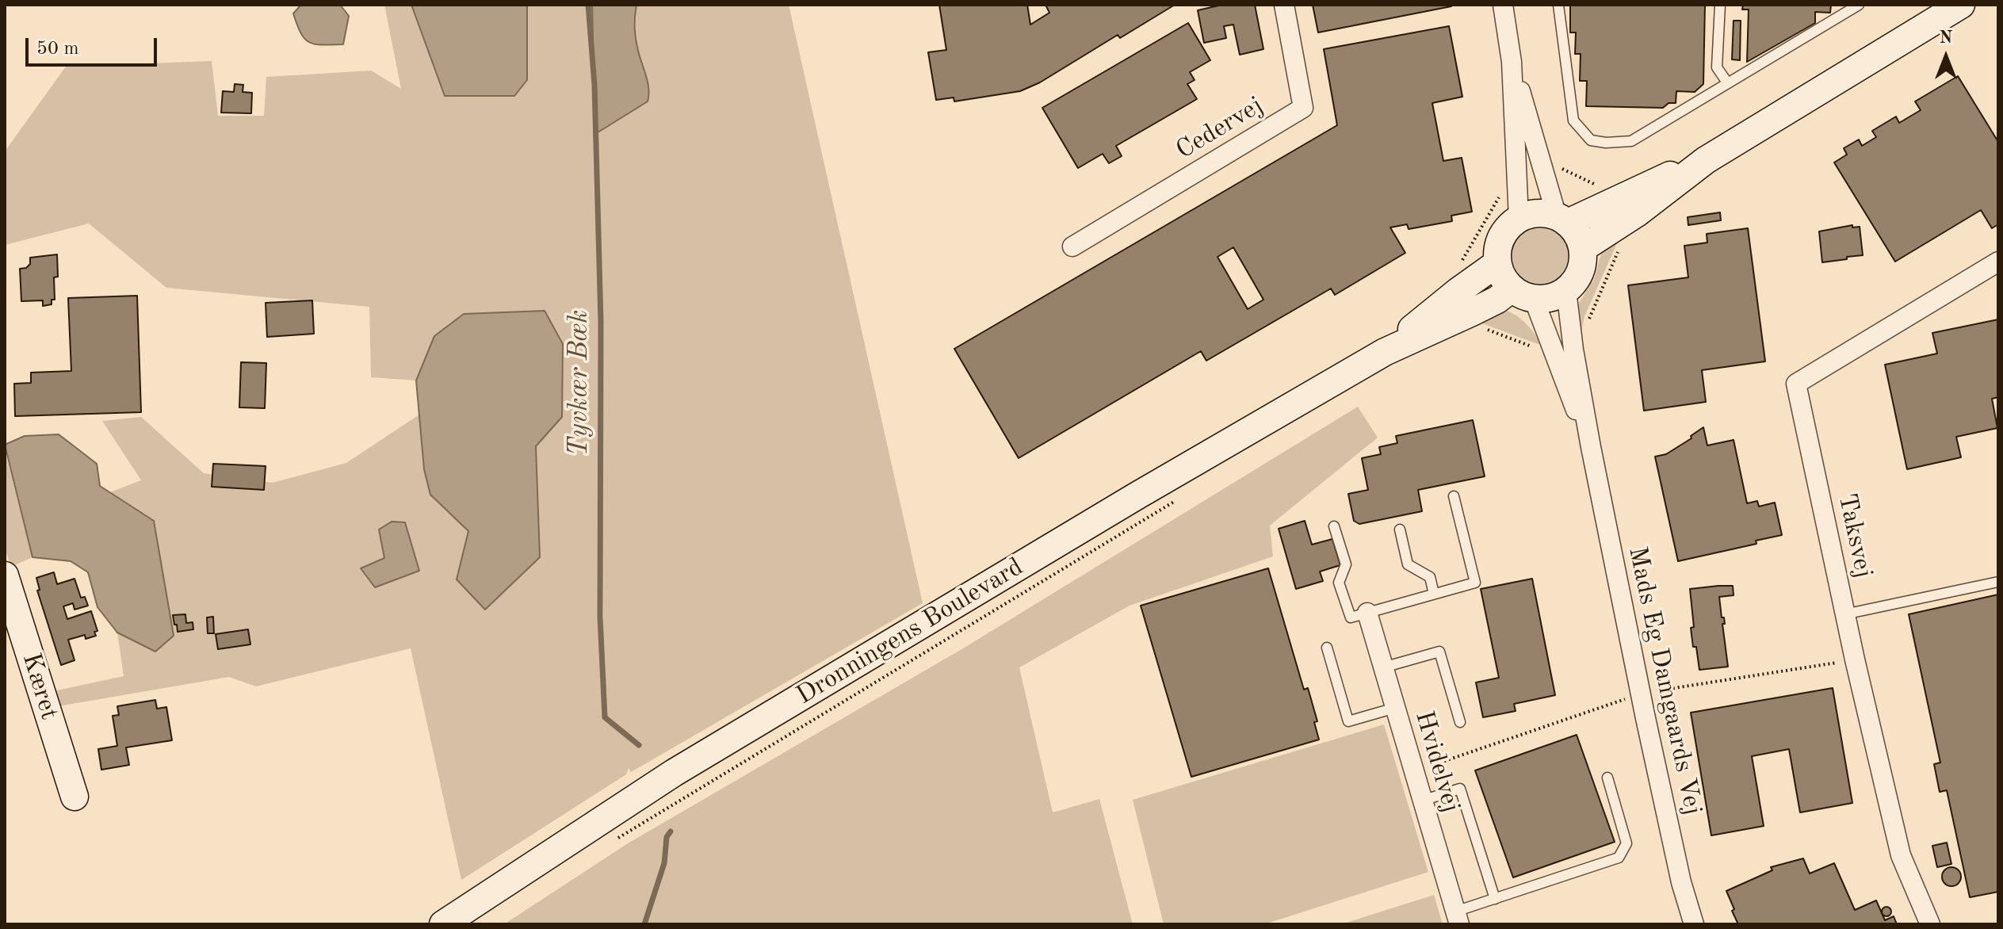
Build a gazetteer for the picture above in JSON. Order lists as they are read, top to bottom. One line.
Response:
{"streets":{"main road":["Dronningens Boulevard","Kæret"],"street":["Cedervej","Taksvej","Mads Eg Damgaards Vej","Hvidelvej"]},"crossings":[["Dronningens Boulevard","Mads Eg Damgaards Vej"]],"water":["Tyvkær Bæk"],"scale_bar":"50 m","north":"top"}
